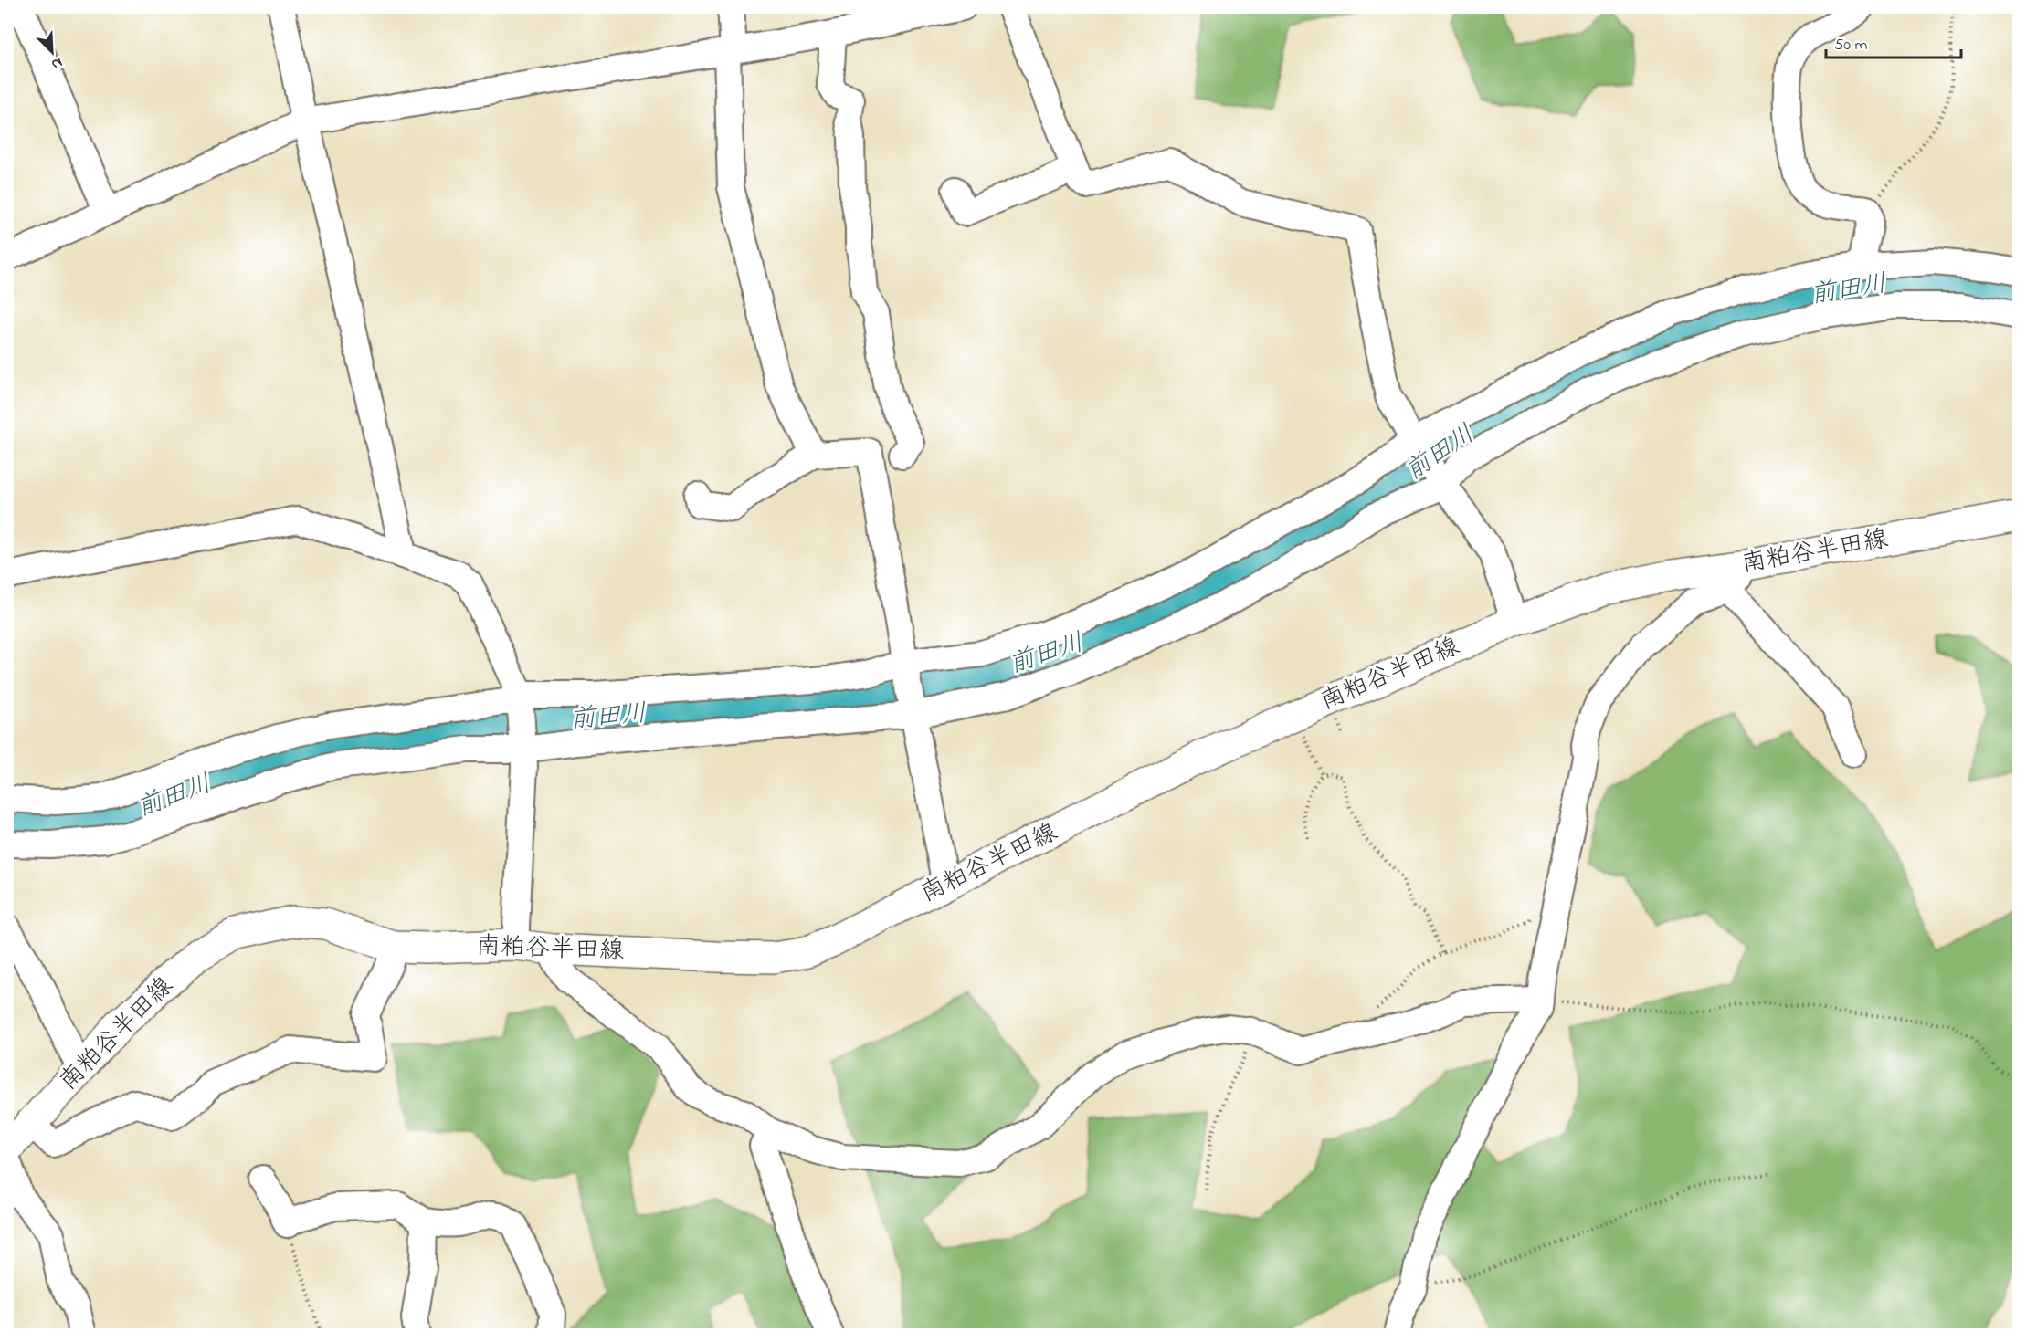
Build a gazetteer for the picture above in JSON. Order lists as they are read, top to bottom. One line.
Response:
{"streets":{"main road":["南粕谷半田線"]},"water":["前田川"],"scale_bar":"50 m","north":"bottom right"}
